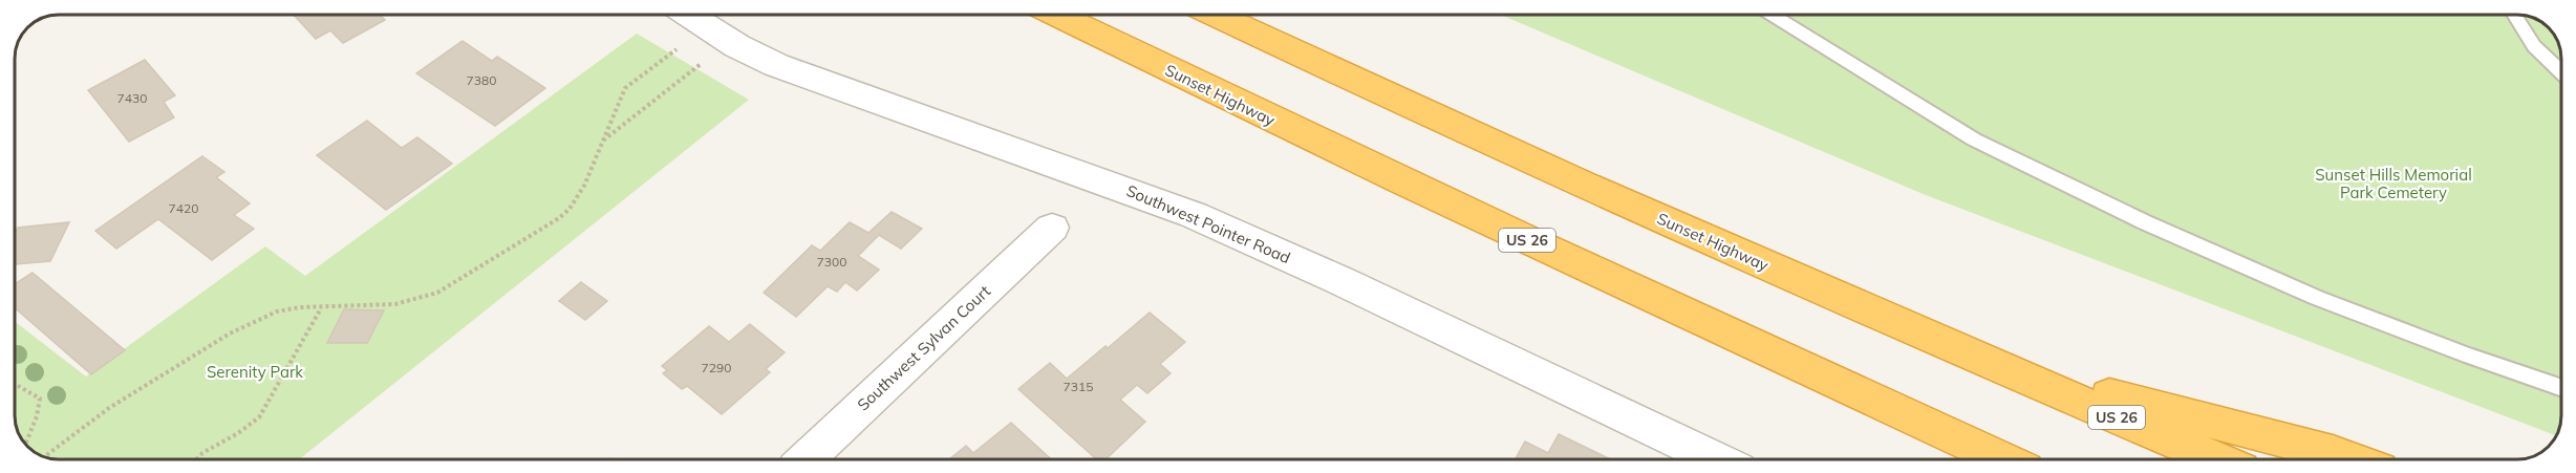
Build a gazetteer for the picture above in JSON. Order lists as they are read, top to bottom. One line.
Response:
{"streets":{"highway":["Sunset Highway","US 26"],"street":["Southwest Pointer Road","Southwest Sylvan Court"]},"parks":["Sunset Hills Memorial Park Cemetery","Serenity Park"],"house_numbers":["7380","7430","7420","7300","7290","7315"]}
